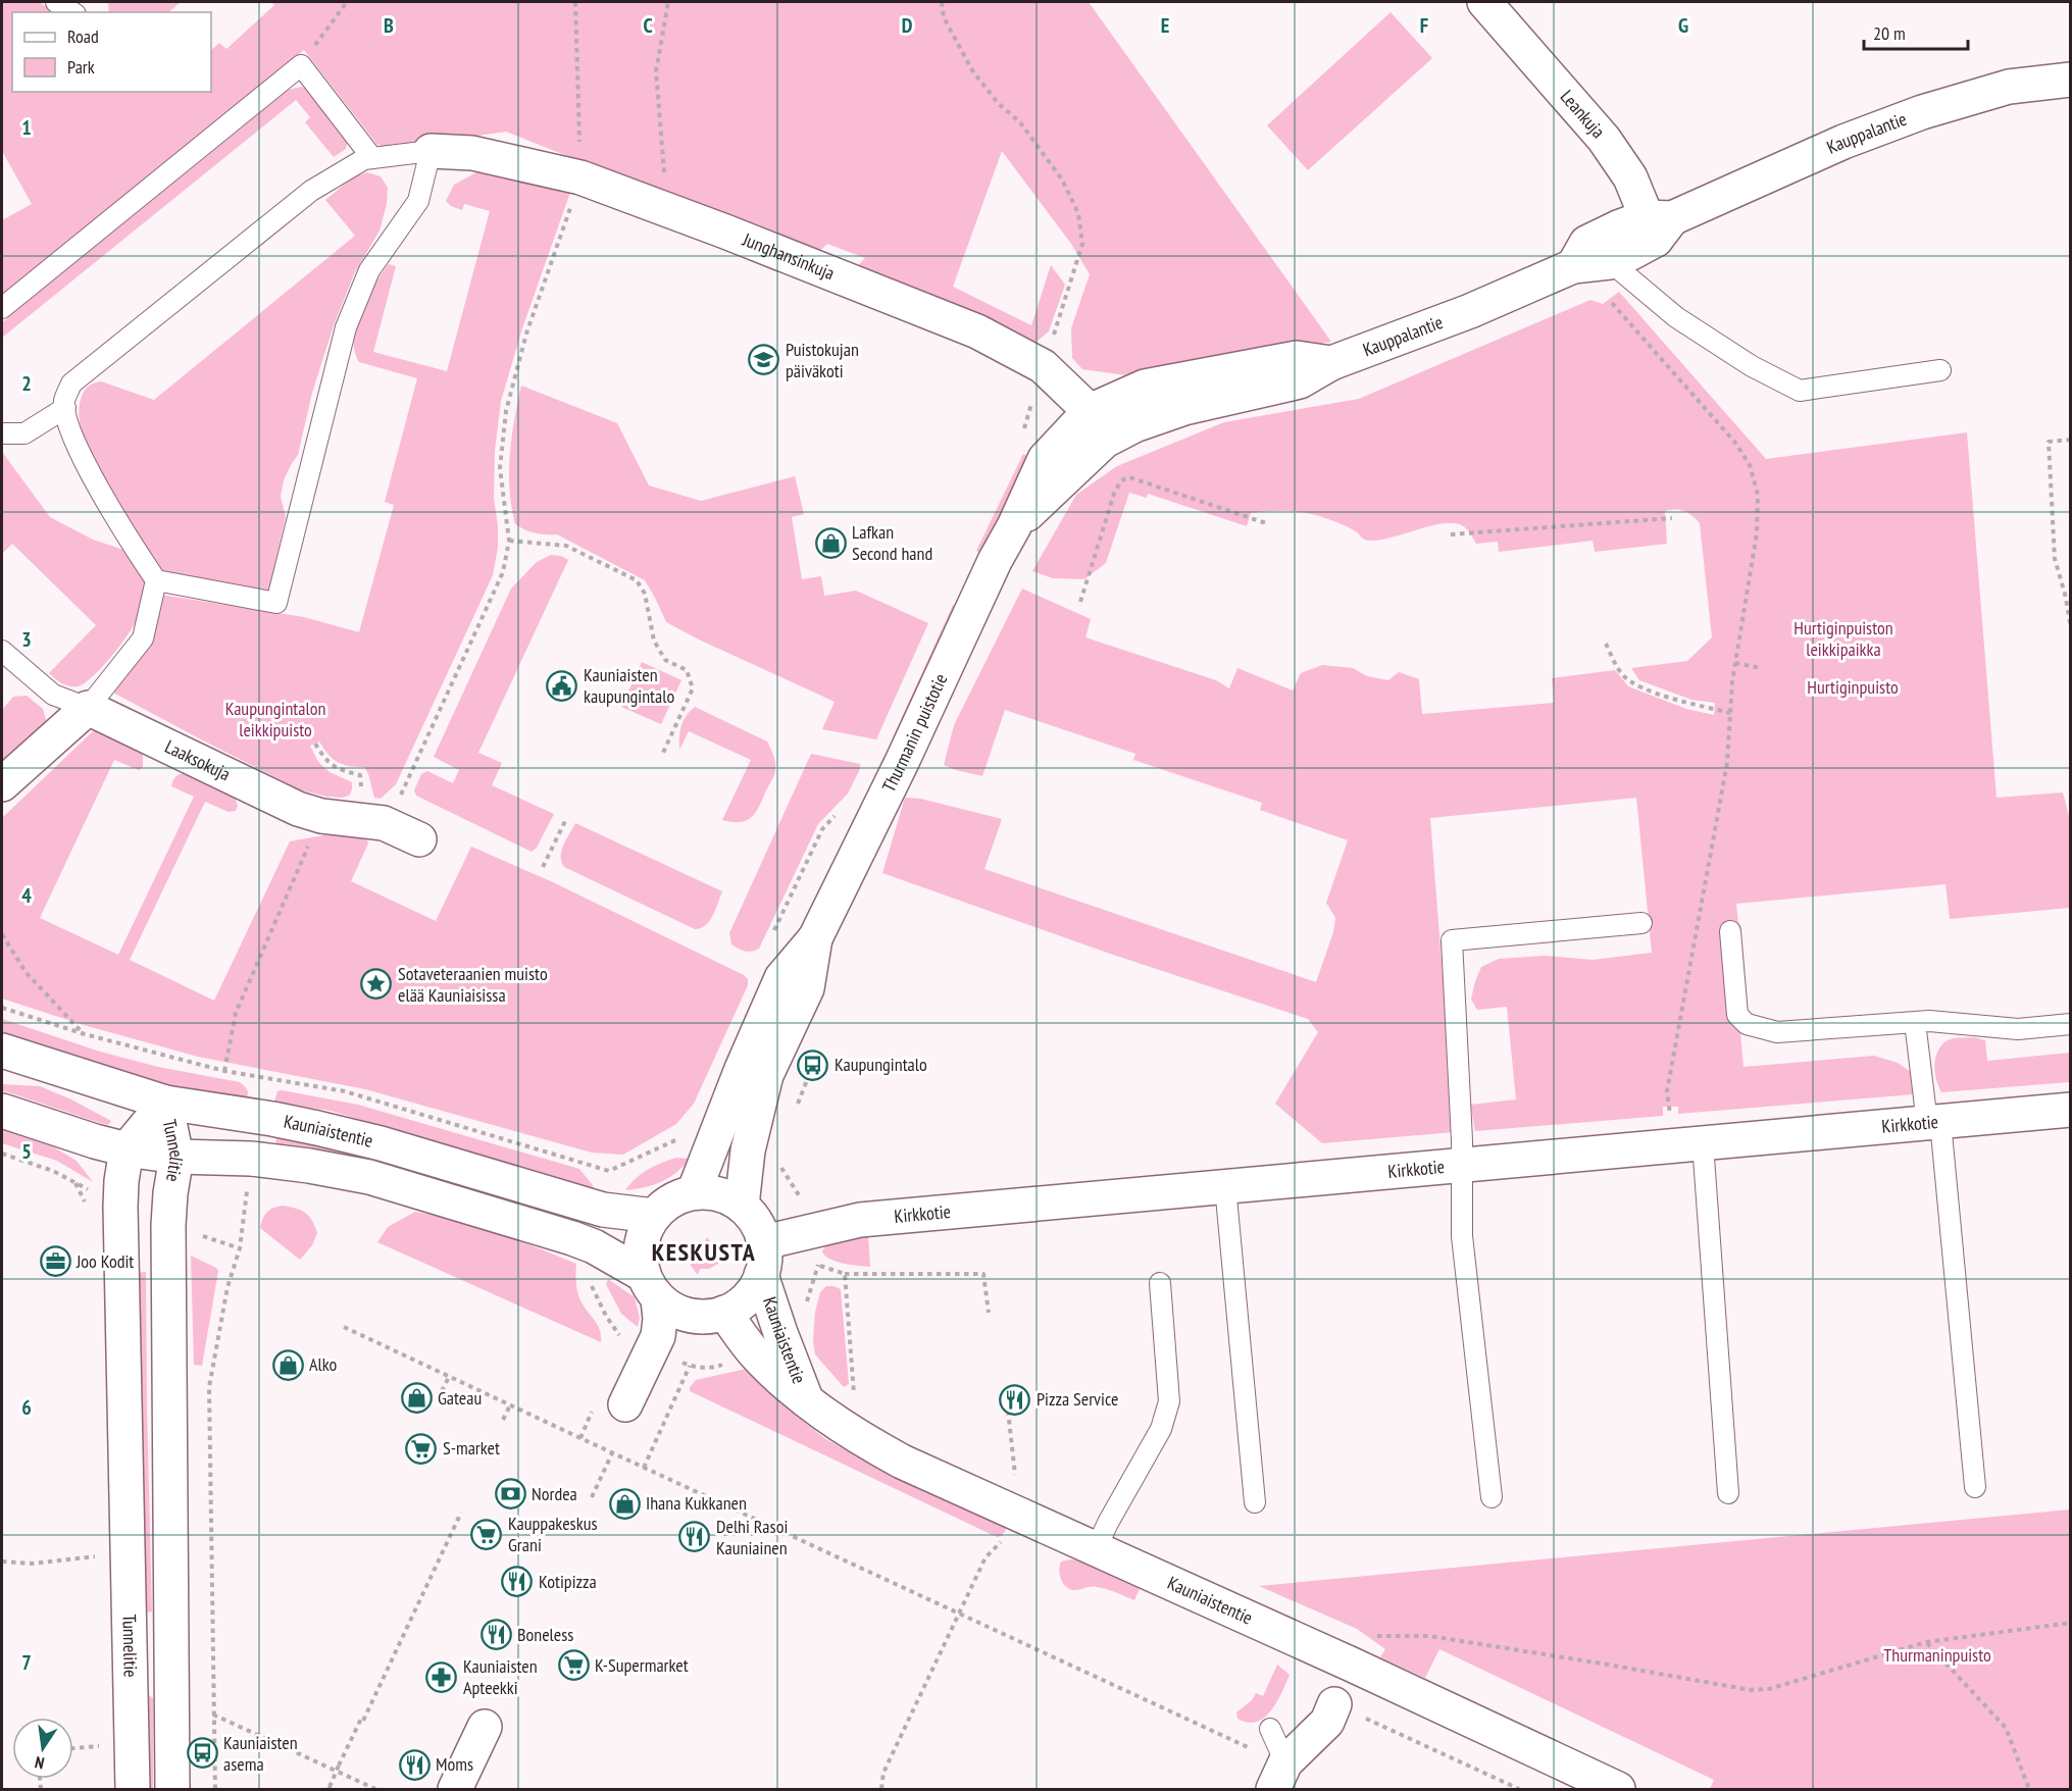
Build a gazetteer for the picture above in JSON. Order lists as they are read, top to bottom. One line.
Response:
{"streets":{"street":["Leankuja","Kauppalantie","Junghansinkuja","Thurmanin puistotie","Laaksokuja","Kirkkotie","Kauniaistentie","Tunnelitie"]},"crossings":[["Leankuja","Kauppalantie"],["Kauppalantie","Junghansinkuja"],["Kauppalantie","Thurmanin puistotie"],["Junghansinkuja","Thurmanin puistotie"],["Thurmanin puistotie","Kirkkotie"],["Thurmanin puistotie","Kauniaistentie"],["Kirkkotie","Kauniaistentie"],["Kauniaistentie","Tunnelitie"]],"districts":["KESKUSTA"],"parks":["Hurtiginpuiston leikkipaikka","Hurtiginpuisto","Kaupungintalon leikkipuisto","Thurmaninpuisto"],"places":{"school or university":["Puistokujan päiväkoti"],"shop":["Lafkan Second hand","Alko","Gateau","Ihana Kukkanen"],"public building":["Kauniaisten kaupungintalo"],"place":["Sotaveteraanien muisto elää Kauniaisissa"],"bus stop":["Kaupungintalo","Kauniaisten asema"],"office":["Joo Kodit"],"restaurant":["Pizza Service","Delhi Rasoi Kauniainen","Kotipizza","Boneless","Moms"],"supermarket":["S-market","Kauppakeskus Grani","K-Supermarket"],"bank":["Nordea"],"pharmacy":["Kauniaisten Apteekki"]},"legend":["Road","Park"],"scale_bar":"20 m","north":"bottom","grid":{"columns":["B","C","D","E","F","G"],"rows":["1","2","3","4","5","6","7"]}}
